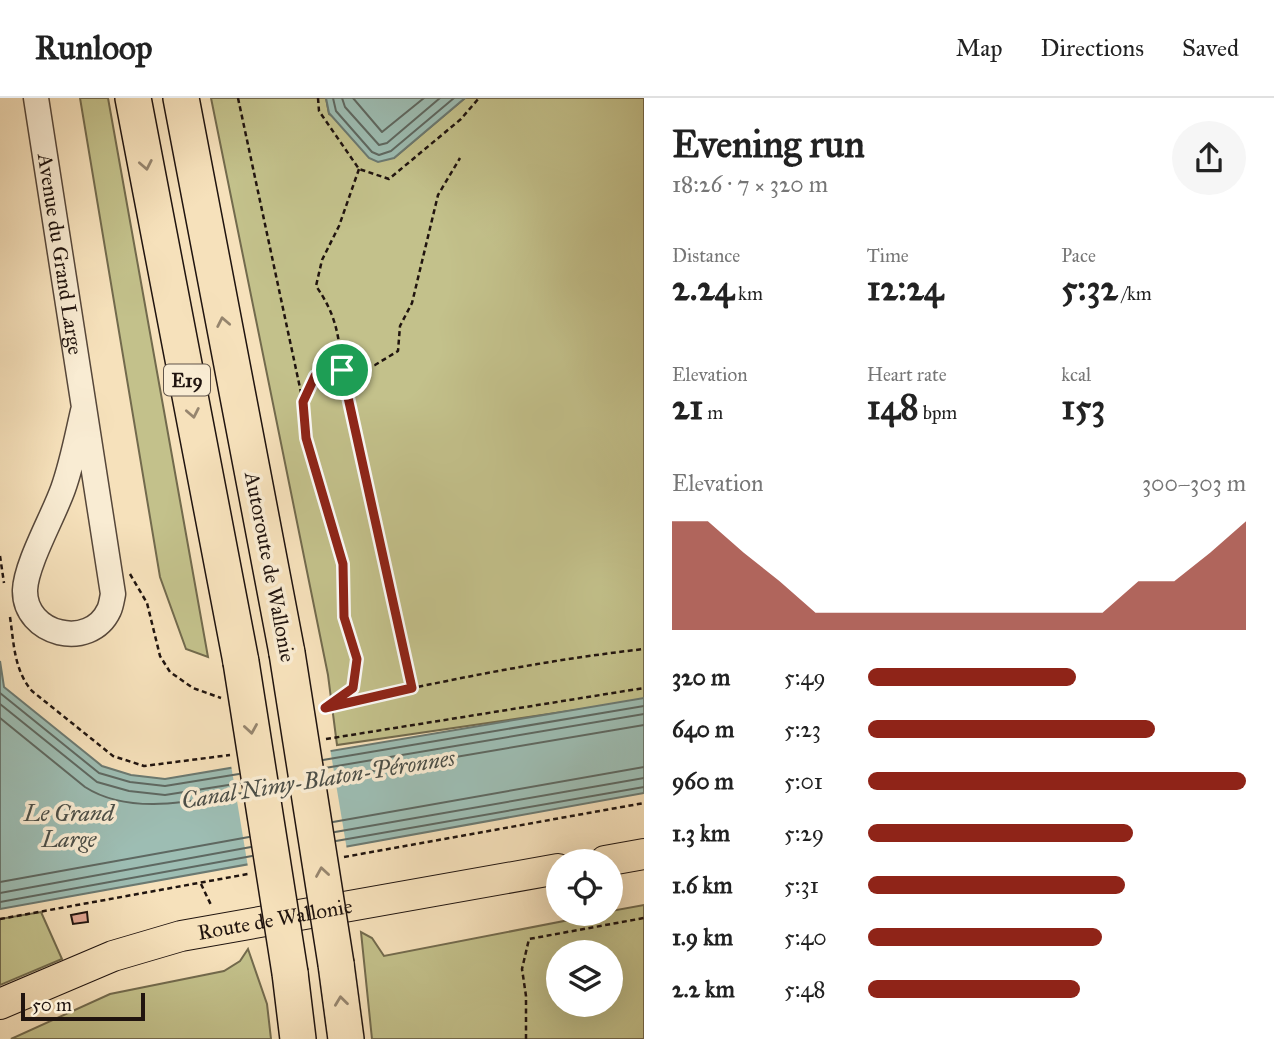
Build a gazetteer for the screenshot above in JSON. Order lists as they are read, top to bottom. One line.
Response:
{"streets":{"highway":["E19","Autoroute de Wallonie"],"main road":["Route de Wallonie"],"street":["Avenue du Grand Large"]},"water":["Canal Nimy-Blaton-Péronnes","Le Grand Large"],"scale_bar":"50 m","page":{"header":"Runloop","nav":["Map","Directions","Saved"],"heading":["Evening run","18:26 · 7 × 320 m"],"stats":[["Distance","2.24 km"],["Time","12:24"],["Pace","5:32 /km"],["Elevation","21 m"],["Heart rate","148 bpm"],["kcal","153"]],"chart":["Elevation","300–303 m"],"list":[{"name":"320 m","note":"5:49"},{"name":"640 m","note":"5:23"},{"name":"960 m","note":"5:01"},{"name":"1.3 km","note":"5:29"},{"name":"1.6 km","note":"5:31"},{"name":"1.9 km","note":"5:40"},{"name":"2.2 km","note":"5:48"}],"scale":"50 m"}}
